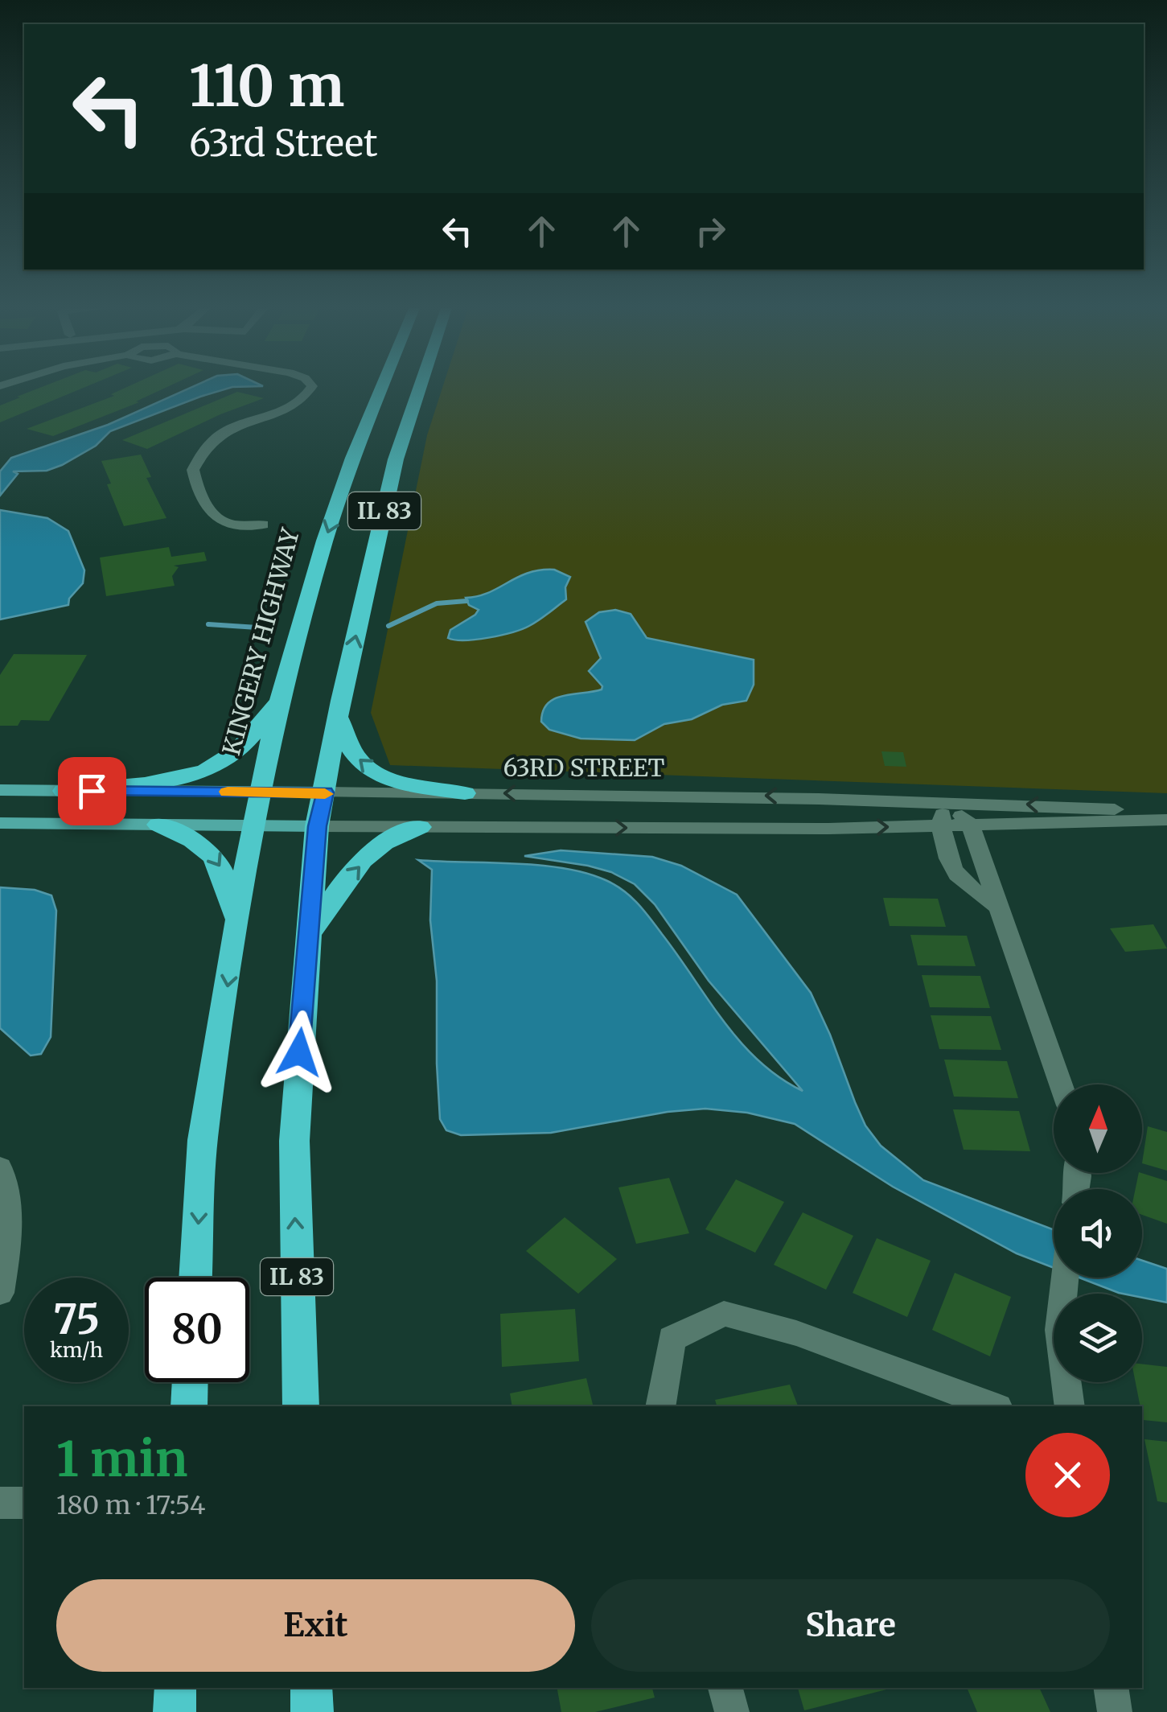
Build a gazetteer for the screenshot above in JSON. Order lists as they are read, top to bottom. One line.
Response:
{"streets":{"highway":["IL 83","KINGERY HIGHWAY"],"main road":["63RD STREET"]},"crossings":[["IL 83","63RD STREET"],["KINGERY HIGHWAY","63RD STREET"]],"one_way":["63RD STREET"],"north":"top","page":{"turn":["110 m","63rd Street"],"speed":"75 km/h","limit":"80","heading":["1 min","180 m · 17:54"],"buttons":["Exit","Share"]}}
